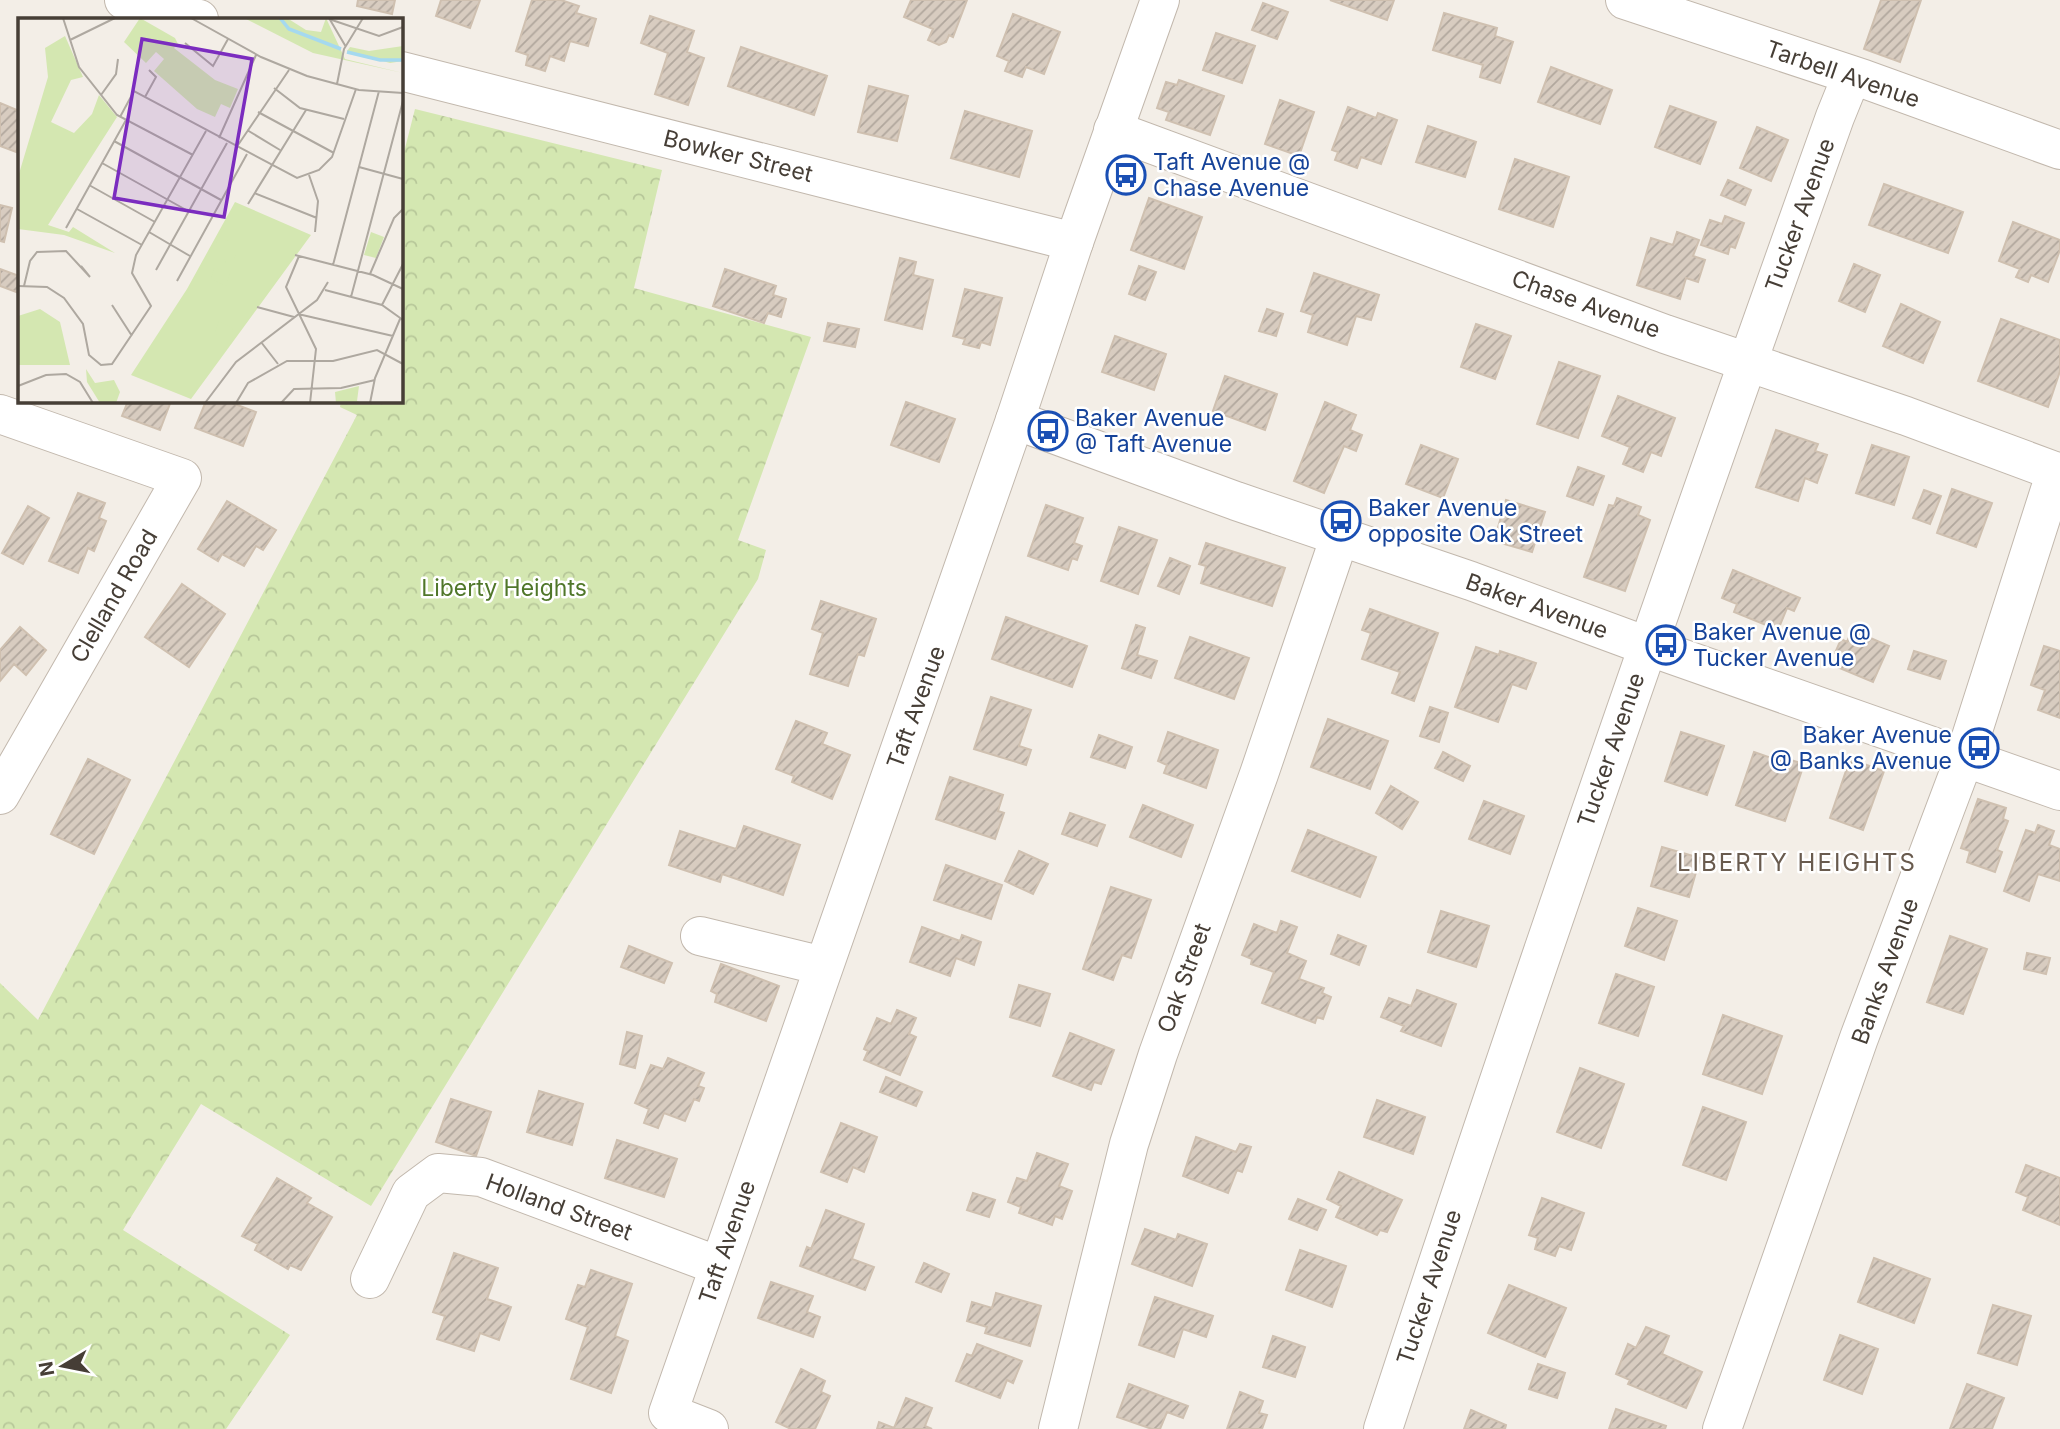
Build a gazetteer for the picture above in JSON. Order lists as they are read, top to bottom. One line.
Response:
{"streets":{"street":["Tarbell Avenue","Bowker Street","Tucker Avenue","Chase Avenue","Clelland Road","Baker Avenue","Taft Avenue","Banks Avenue","Oak Street","Holland Street"]},"crossings":[["Tarbell Avenue","Tucker Avenue"],["Bowker Street","Taft Avenue"],["Tucker Avenue","Chase Avenue"],["Tucker Avenue","Baker Avenue"],["Chase Avenue","Taft Avenue"],["Chase Avenue","Banks Avenue"],["Baker Avenue","Taft Avenue"],["Baker Avenue","Banks Avenue"],["Baker Avenue","Oak Street"],["Taft Avenue","Holland Street"]],"districts":["LIBERTY HEIGHTS"],"parks":["Liberty Heights"],"places":{"bus stop":["Taft Avenue @ Chase Avenue","Baker Avenue @ Taft Avenue","Baker Avenue opposite Oak Street","Baker Avenue @ Tucker Avenue","Baker Avenue @ Banks Avenue"]},"north":"left"}
